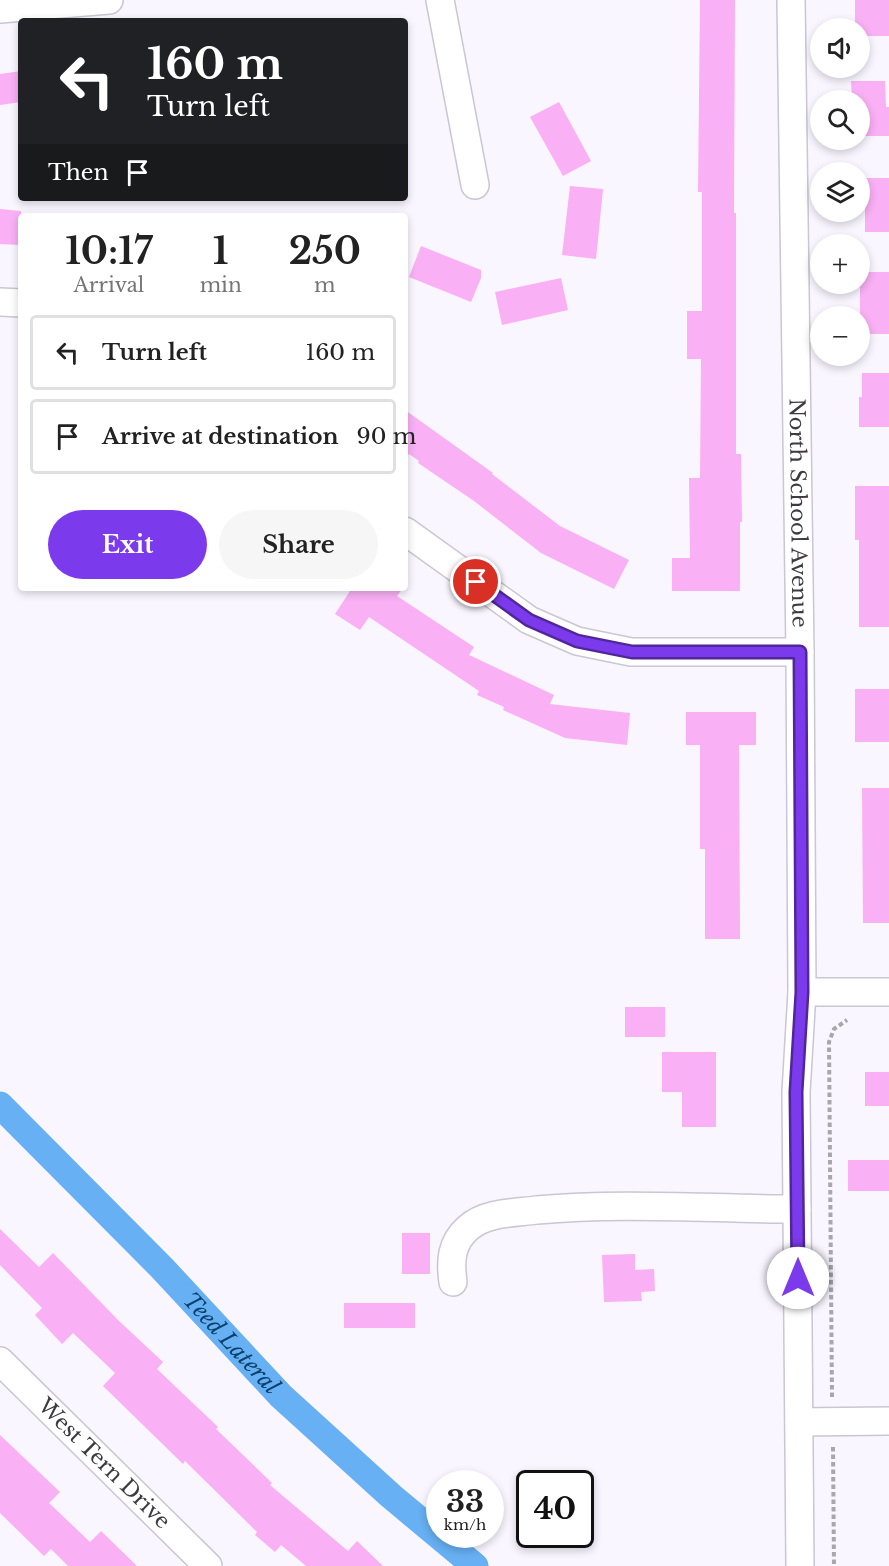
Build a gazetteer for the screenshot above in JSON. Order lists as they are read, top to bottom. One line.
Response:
{"streets":{"street":["North School Avenue","West Tern Drive"]},"water":["Teed Lateral"],"page":{"map_buttons":["+","−"],"turn":["160 m","Turn left"],"then":"Then","eta":["10:17","Arrival","1","min","250","m"],"list":[{"name":"Turn left","value":"160 m"},{"name":"Arrive at destination","value":"90 m"}],"buttons":["Exit","Share"],"speed":"33 km/h","limit":"40"}}
